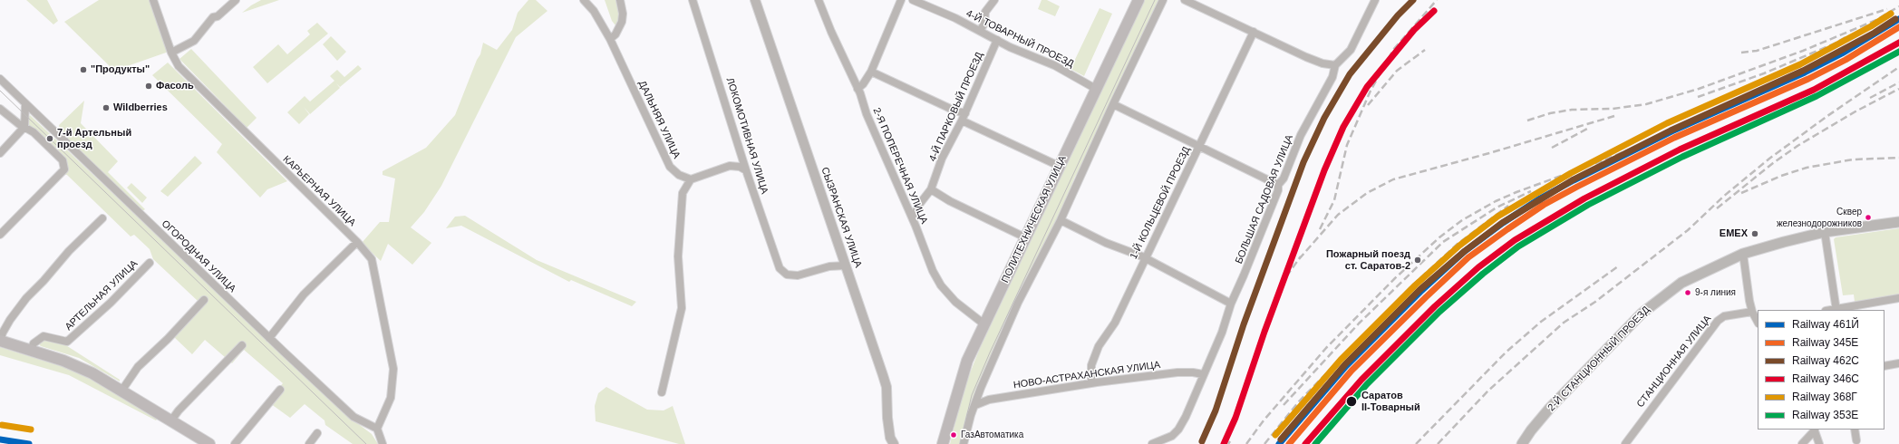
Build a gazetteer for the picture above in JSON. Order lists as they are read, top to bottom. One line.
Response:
{"streets":{"main road":["ПОЛИТЕХНИЧЕСКАЯ УЛИЦА","2-Й СТАНЦИОННЫЙ ПРОЕЗД"],"street":["4-Й ТОВАРНЫЙ ПРОЕЗД","4-Й ПАРКОВЫЙ ПРОЕЗД","ДАЛЬНЯЯ УЛИЦА","ЛОКОМОТИВНАЯ УЛИЦА","2-Я ПОПЕРЕЧНАЯ УЛИЦА","КАРЬЕРНАЯ УЛИЦА","БОЛЬШАЯ САДОВАЯ УЛИЦА","1-Й КОЛЬЦЕВОЙ ПРОЕЗД","СЫЗРАНСКАЯ УЛИЦА","ОГОРОДНАЯ УЛИЦА","АРТЕЛЬНАЯ УЛИЦА","СТАНЦИОННАЯ УЛИЦА","НОВО-АСТРАХАНСКАЯ УЛИЦА"]},"crossings":[["4-Й ТОВАРНЫЙ ПРОЕЗД","4-Й ПАРКОВЫЙ ПРОЕЗД"],["4-Й ТОВАРНЫЙ ПРОЕЗД","ПОЛИТЕХНИЧЕСКАЯ УЛИЦА"],["4-Й ПАРКОВЫЙ ПРОЕЗД","2-Я ПОПЕРЕЧНАЯ УЛИЦА"],["ЛОКОМОТИВНАЯ УЛИЦА","СЫЗРАНСКАЯ УЛИЦА"],["2-Я ПОПЕРЕЧНАЯ УЛИЦА","ПОЛИТЕХНИЧЕСКАЯ УЛИЦА"],["КАРЬЕРНАЯ УЛИЦА","ОГОРОДНАЯ УЛИЦА"],["БОЛЬШАЯ САДОВАЯ УЛИЦА","НОВО-АСТРАХАНСКАЯ УЛИЦА"],["1-Й КОЛЬЦЕВОЙ ПРОЕЗД","НОВО-АСТРАХАНСКАЯ УЛИЦА"]],"places":["\"Продукты\"","Фасоль","Wildberries","7-й Артельный проезд","Сквер железнодорожников","EMEX","Пожарный поезд ст. Саратов-2","9-я линия","Саратов II-Товарный","ГазАвтоматика"],"lines":["rail line 462С","rail line 346С","rail line 368Г","rail line 461Й","rail line 345Е","rail line 353Е"],"legend":["Railway 461Й","Railway 345Е","Railway 462С","Railway 346С","Railway 368Г","Railway 353Е"]}
